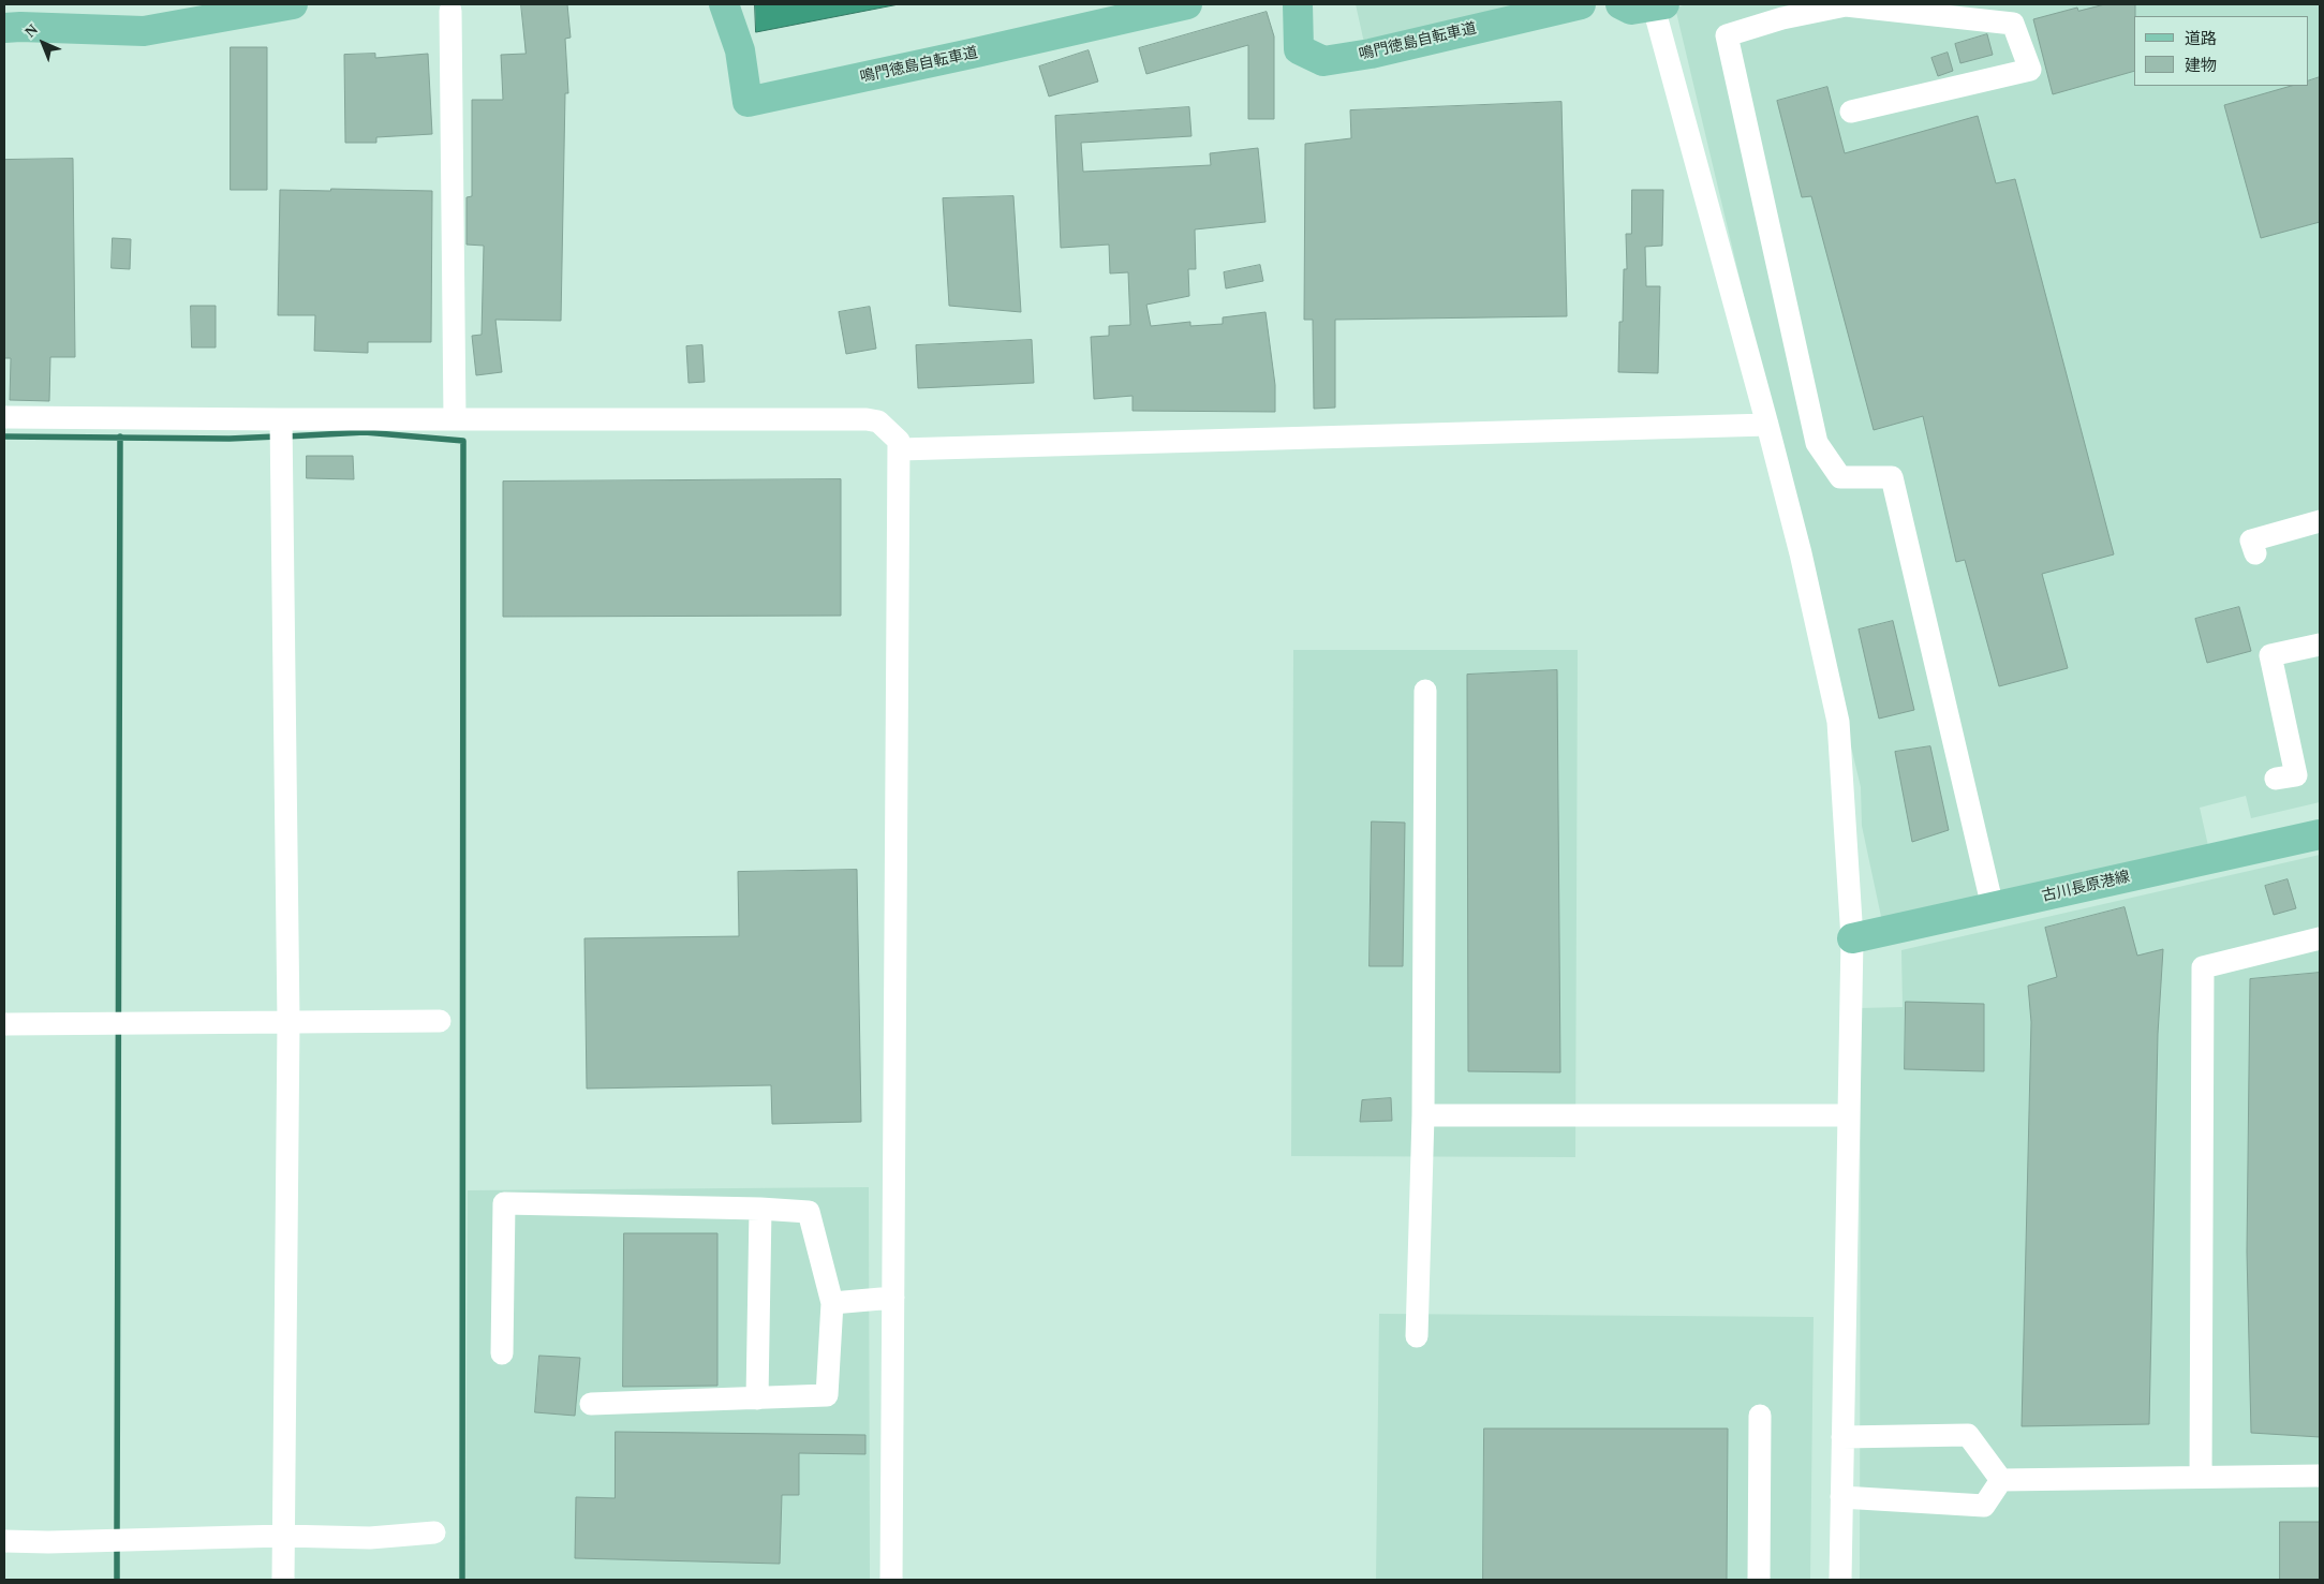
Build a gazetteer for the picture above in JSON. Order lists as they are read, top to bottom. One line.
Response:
{"streets":{"main road":["鳴門徳島自転車道","古川長原港線"]},"legend":["道路","建物"],"north":"top left"}
